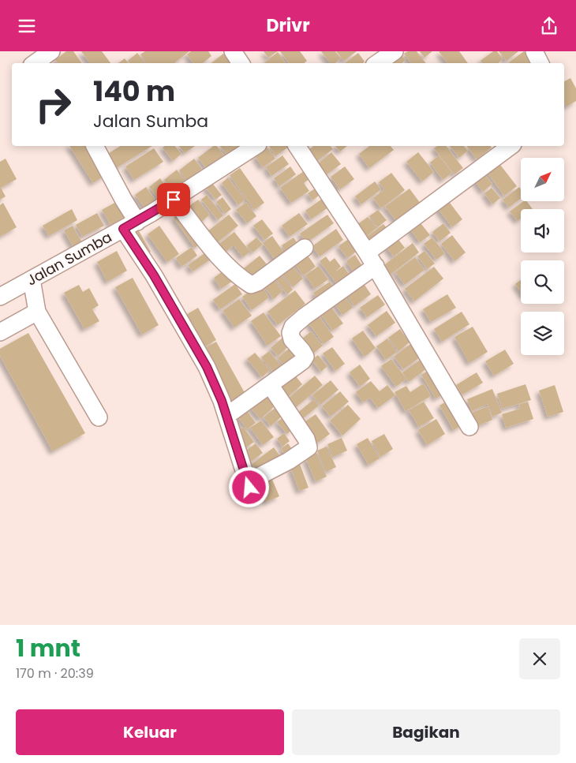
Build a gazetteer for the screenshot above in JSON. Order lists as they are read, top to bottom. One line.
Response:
{"streets":{"street":["Jalan Sumba"]},"north":"top right","page":{"header":"Drivr","turn":["140 m","Jalan Sumba"],"heading":["1 mnt","170 m · 20:39"],"buttons":["Keluar","Bagikan"]}}
